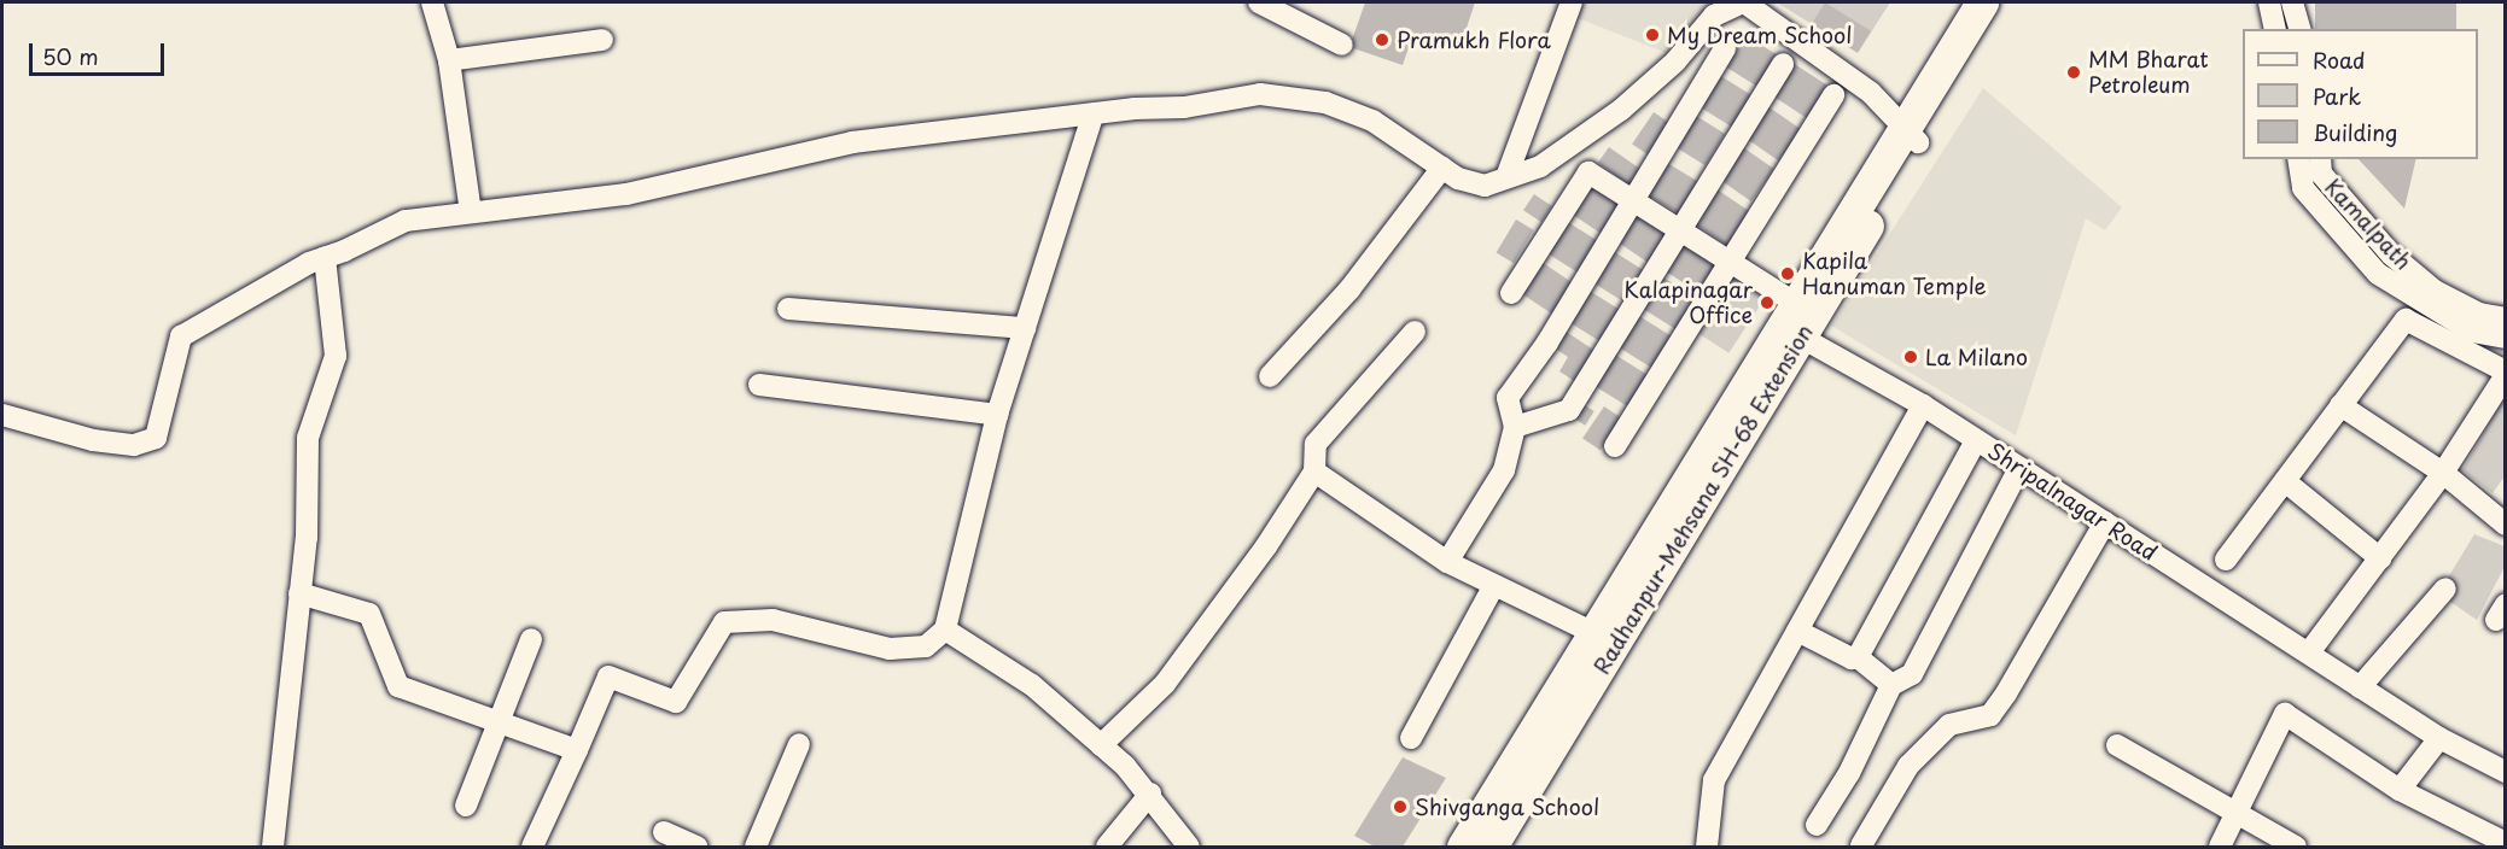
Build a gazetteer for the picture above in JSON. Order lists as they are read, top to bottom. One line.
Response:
{"streets":{"highway":["Radhanpur-Mehsana SH-68 Extension"],"street":["Kamalpath","Shripalnagar Road"]},"crossings":[["Radhanpur-Mehsana SH-68 Extension","Shripalnagar Road"]],"places":["My Dream School","Pramukh Flora","MM Bharat Petroleum","Kapila Hanuman Temple","Kalapinagar Office","La Milano","Shivganga School"],"legend":["Road","Park","Building"],"scale_bar":"50 m"}
